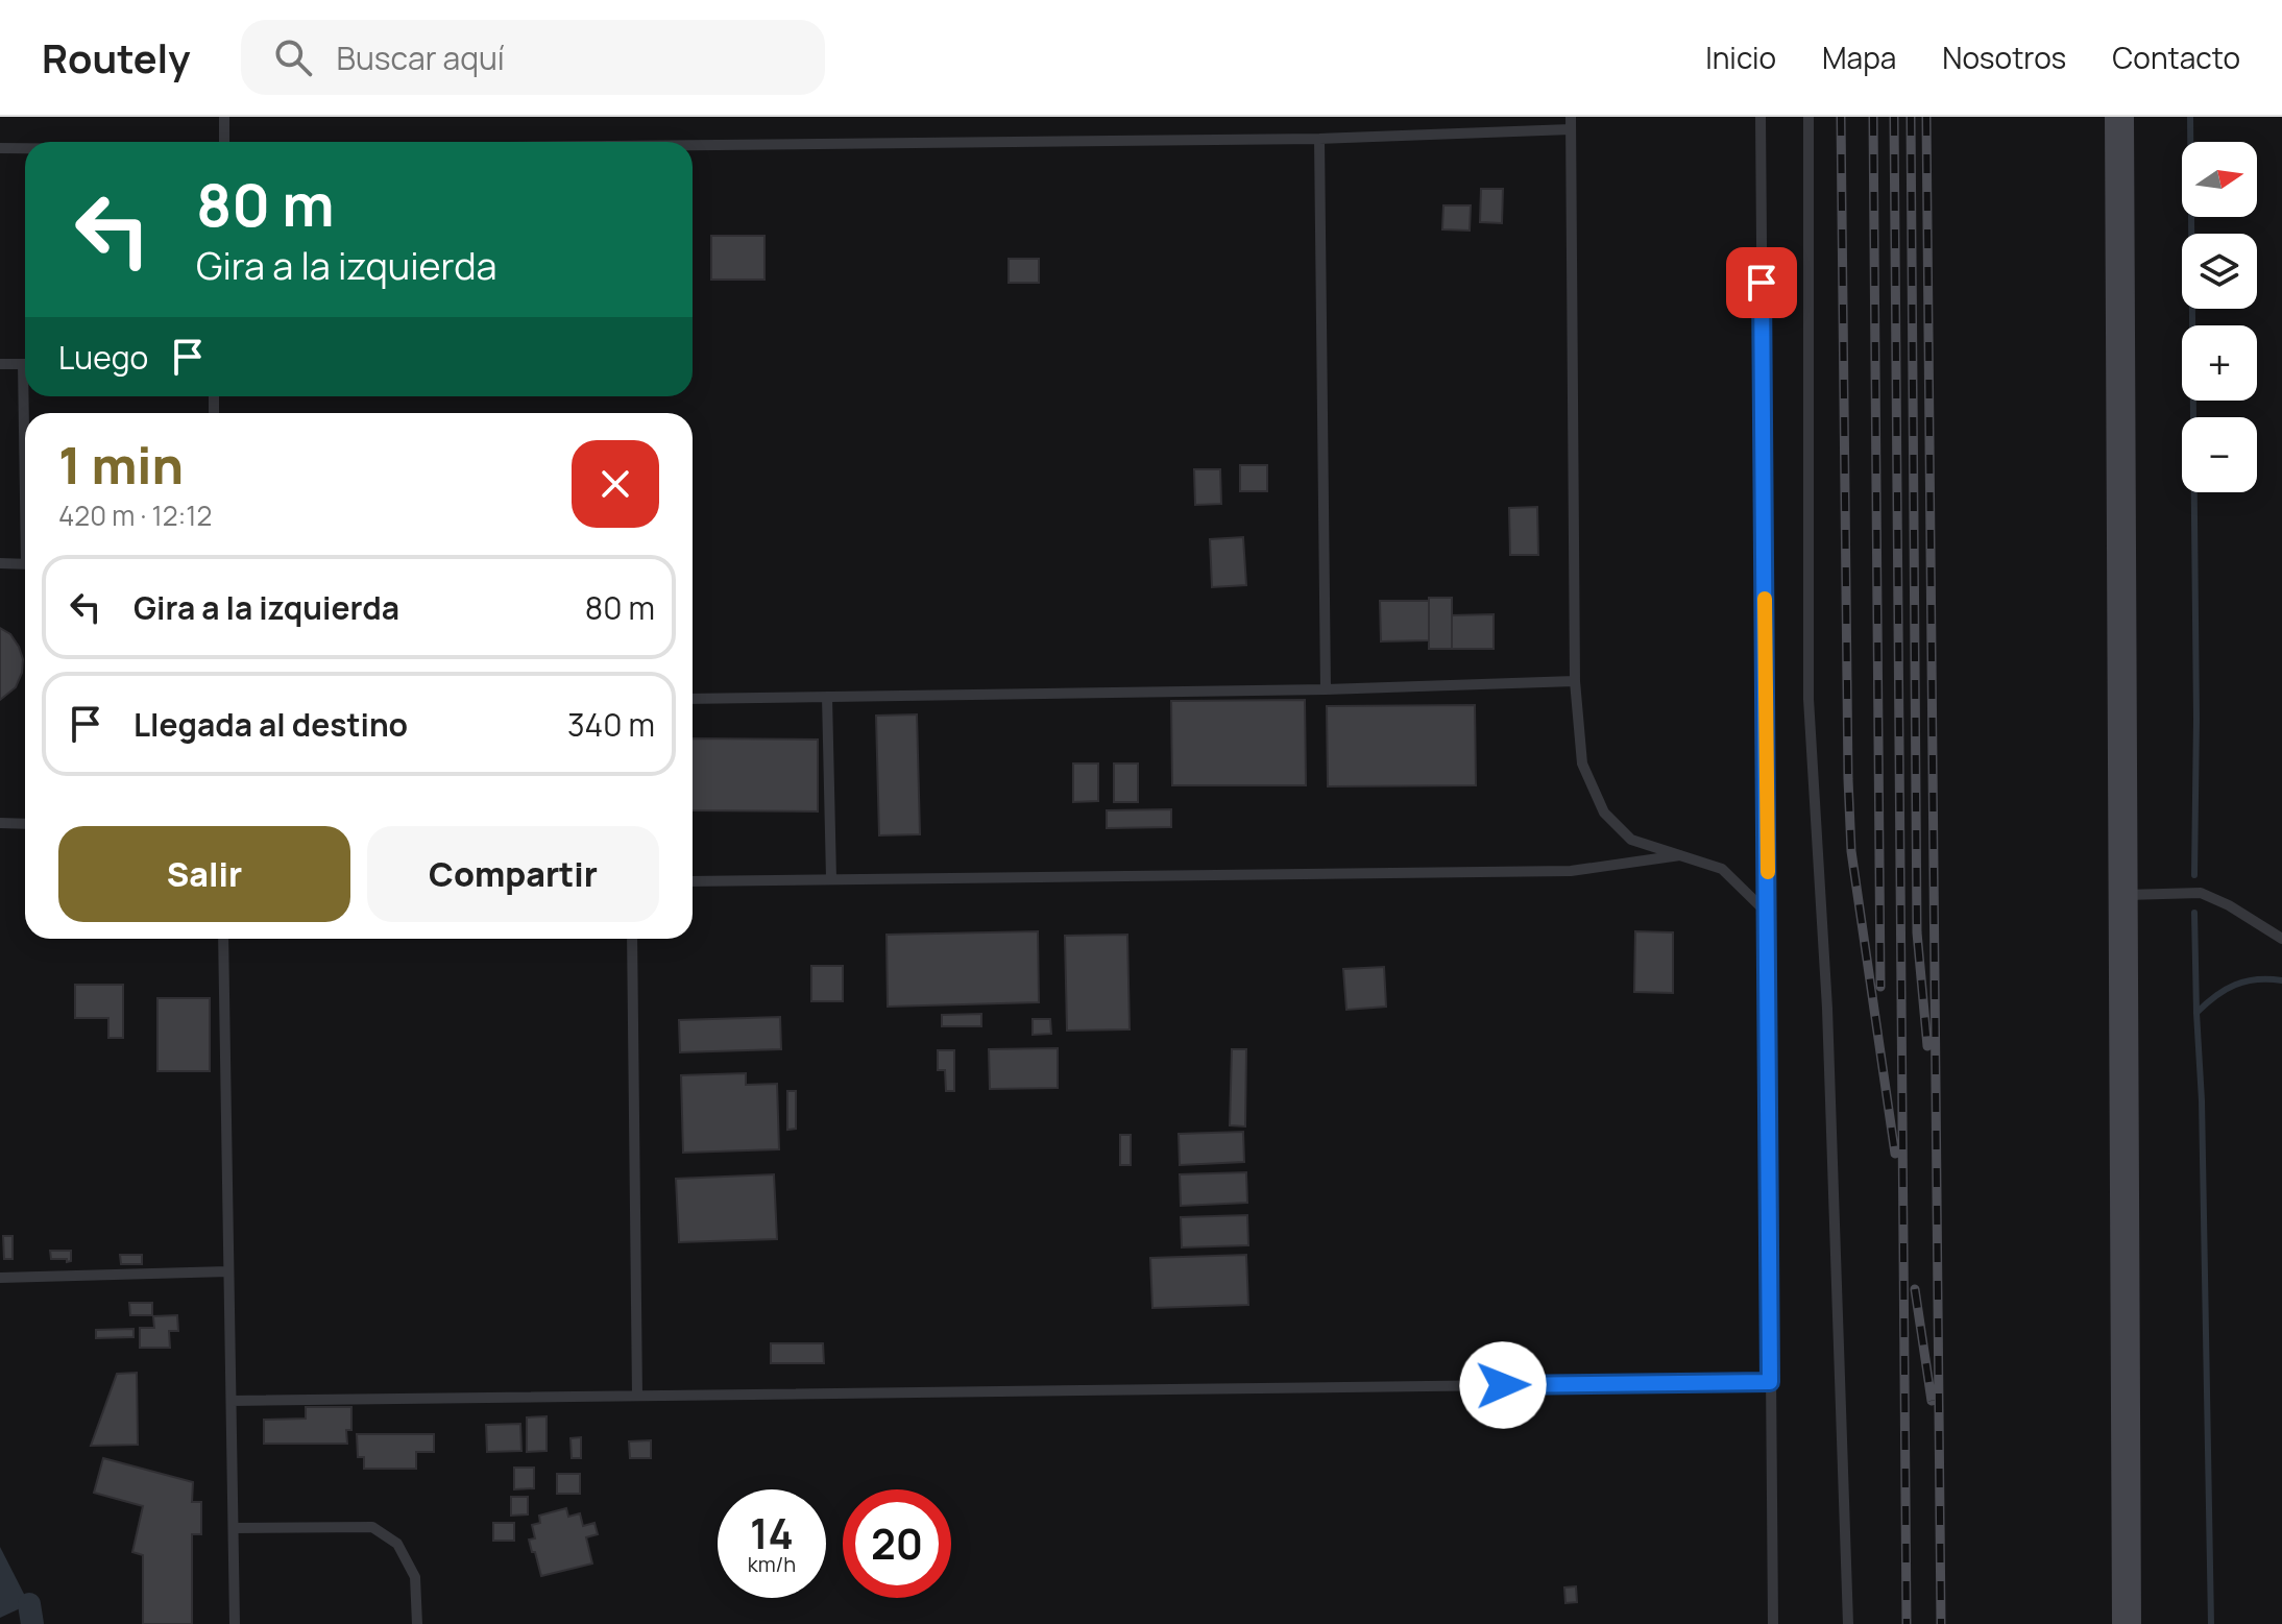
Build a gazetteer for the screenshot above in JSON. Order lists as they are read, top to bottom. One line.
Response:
{"north":"right","page":{"header":"Routely","search":"Buscar aquí","nav":["Inicio","Mapa","Nosotros","Contacto"],"map_buttons":["+","−"],"turn":["80 m","Gira a la izquierda"],"then":"Luego","heading":["1 min","420 m · 12:12"],"list":[{"name":"Gira a la izquierda","value":"80 m"},{"name":"Llegada al destino","value":"340 m"}],"buttons":["Salir","Compartir"],"speed":"14 km/h","limit":"20"}}
